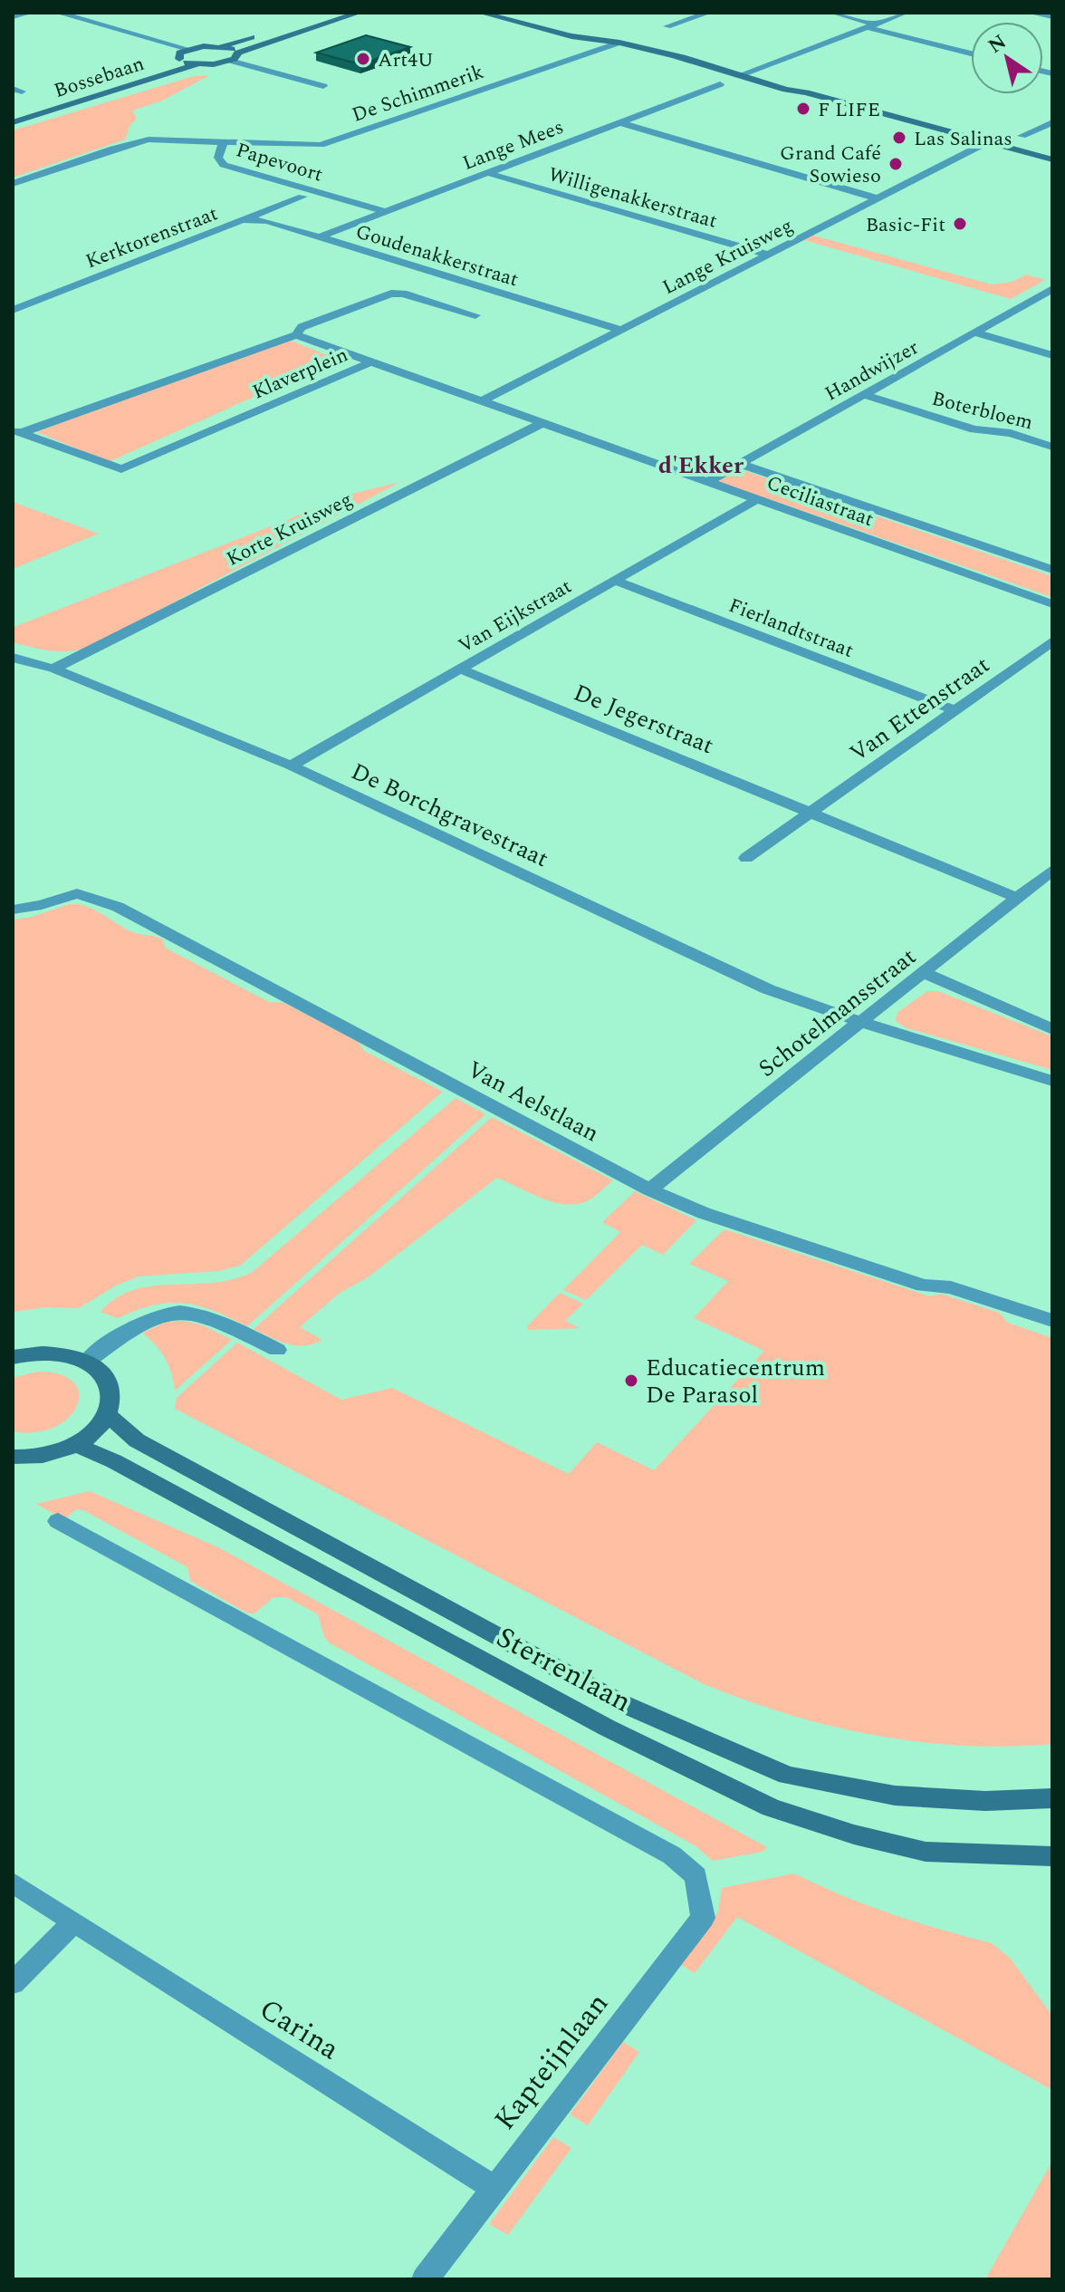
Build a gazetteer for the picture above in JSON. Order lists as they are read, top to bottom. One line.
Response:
{"streets":{"street":["Bossebaan","De Schimmerik","Lange Mees","Papevoort","Willigenakkerstraat","Kerktorenstraat","Goudenakkerstraat","Lange Kruisweg","Handwijzer","Klaverplein","Boterbloem","Ceciliastraat","Korte Kruisweg","Van Eijkstraat","Fierlandtstraat","Van Ettenstraat","De Jegerstraat","De Borchgravestraat","Schotelmansstraat","Van Aelstlaan","Sterrenlaan","Carina","Kapteijnlaan"]},"crossings":[["De Schimmerik","Papevoort"],["Lange Mees","Papevoort"],["Lange Mees","Willigenakkerstraat"],["Lange Mees","Goudenakkerstraat"],["Willigenakkerstraat","Lange Kruisweg"],["Kerktorenstraat","Goudenakkerstraat"],["Goudenakkerstraat","Lange Kruisweg"],["Lange Kruisweg","Ceciliastraat"],["Handwijzer","Boterbloem"],["Handwijzer","Ceciliastraat"],["Klaverplein","Ceciliastraat"],["Ceciliastraat","Korte Kruisweg"],["Ceciliastraat","Van Eijkstraat"],["Korte Kruisweg","De Borchgravestraat"],["Van Eijkstraat","Fierlandtstraat"],["Van Eijkstraat","De Jegerstraat"],["Van Eijkstraat","De Borchgravestraat"],["Fierlandtstraat","Van Ettenstraat"],["Van Ettenstraat","De Jegerstraat"],["De Jegerstraat","Schotelmansstraat"],["De Borchgravestraat","Schotelmansstraat"],["Schotelmansstraat","Van Aelstlaan"],["Carina","Kapteijnlaan"]],"districts":["d'Ekker"],"places":["Art4U","F LIFE","Las Salinas","Grand Café Sowieso","Basic-Fit","Educatiecentrum De Parasol"],"north":"top left"}
